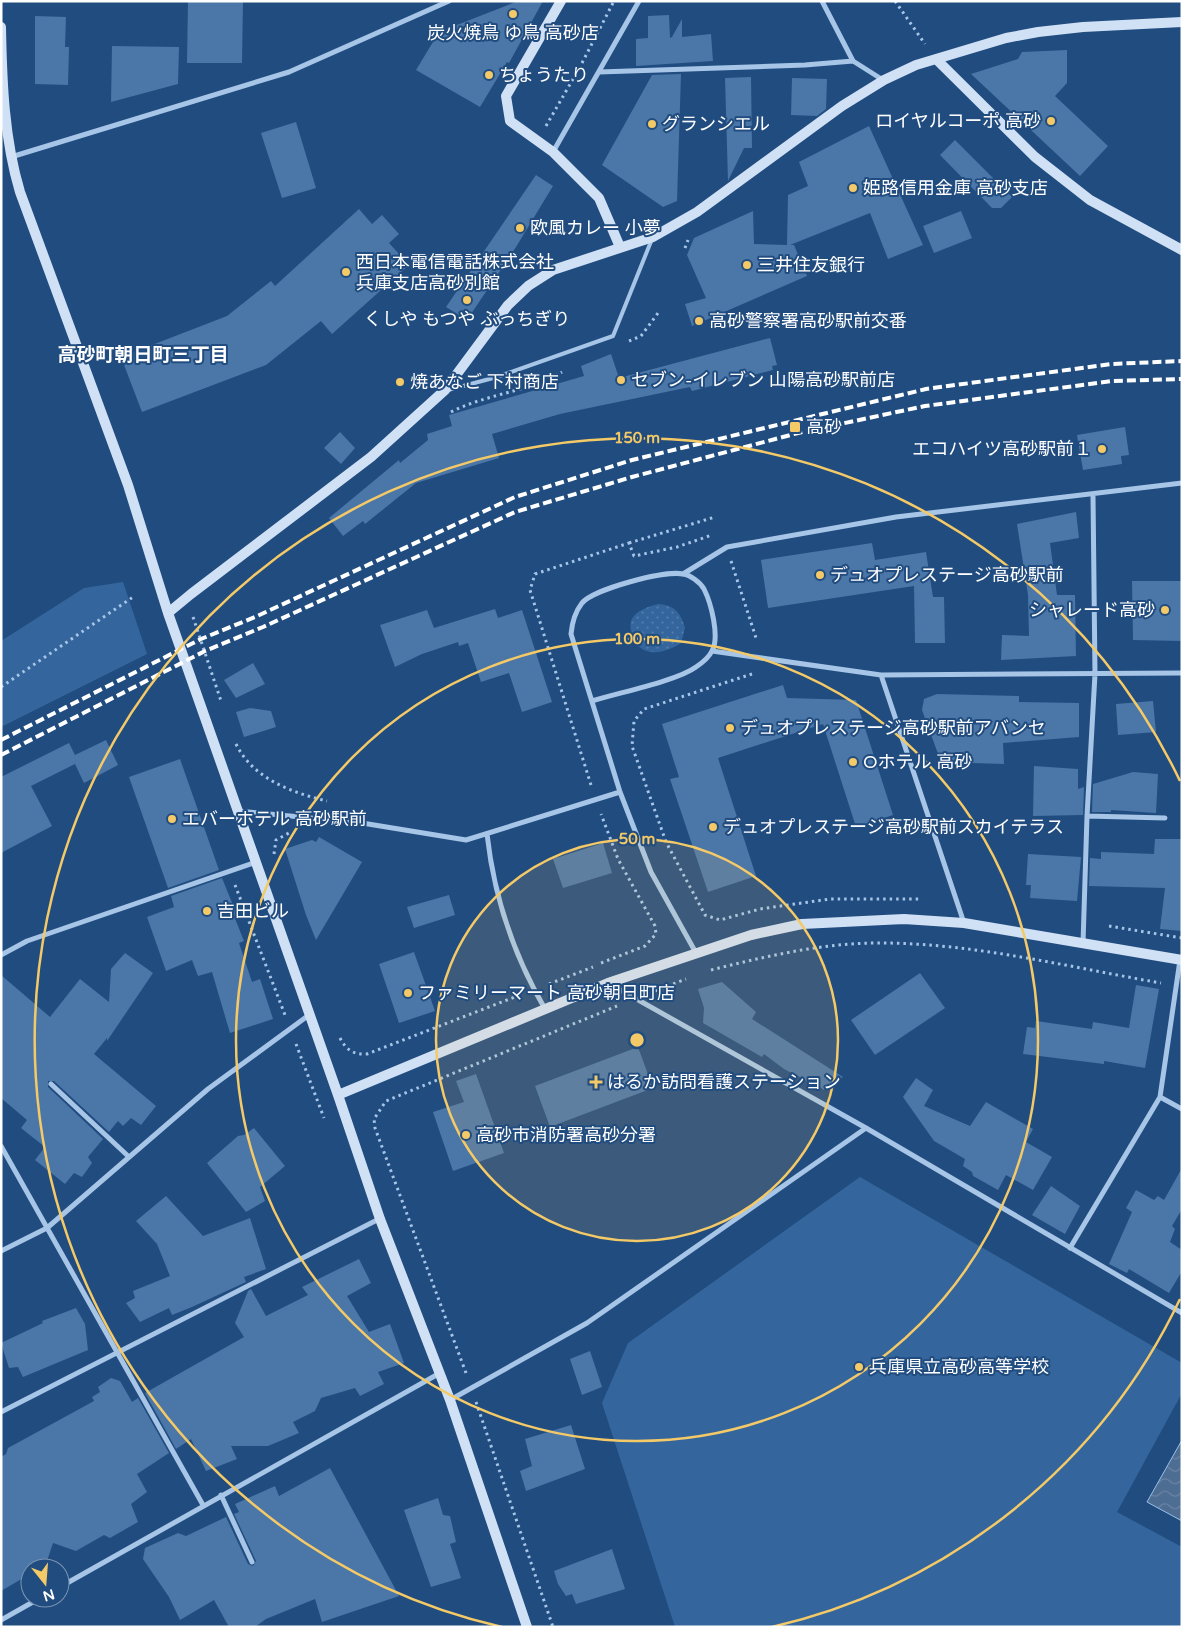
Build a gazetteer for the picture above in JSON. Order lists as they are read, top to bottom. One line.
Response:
{"districts":["高砂町朝日町三丁目"],"places":{"other":["炭火焼鳥 ゆ鳥 高砂店","ちょうたり","ロイヤルコーポ 高砂","グランシエル","姫路信用金庫 高砂支店","欧風カレー 小夢","三井住友銀行","西日本電信電話株式会社 兵庫支店高砂別館","くしや もつや ぶっちぎり","高砂警察署高砂駅前交番","セブン-イレブン 山陽高砂駅前店","焼あなご 下村商店","エコハイツ高砂駅前１","デュオプレステージ高砂駅前","シャレード高砂","デュオプレステージ高砂駅前アバンセ","Oホテル 高砂","エバーホテル 高砂駅前","デュオプレステージ高砂駅前スカイテラス","吉田ビル","ファミリーマート 高砂朝日町店","高砂市消防署高砂分署","兵庫県立高砂高等学校"],"transit":["高砂"],"health":["はるか訪問看護ステーション"]},"north":"bottom","rings":["150 m","100 m","50 m"]}
